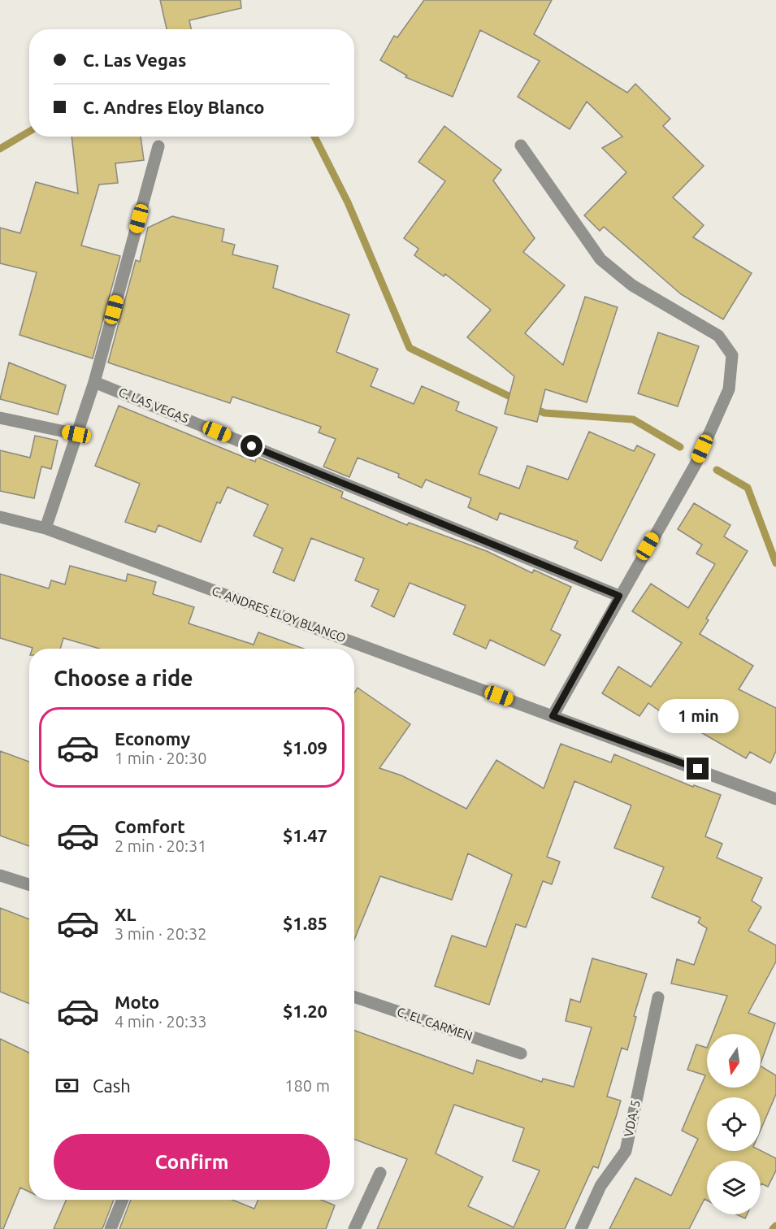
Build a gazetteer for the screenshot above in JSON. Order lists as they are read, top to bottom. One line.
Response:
{"streets":{"street":["C. LAS VEGAS","C. ANDRES ELOY BLANCO","C. EL CARMEN","VDA. 5"]},"north":"bottom","page":{"banner":["C. Las Vegas","C. Andres Eloy Blanco"],"heading":"Choose a ride","bubble":"1 min","list":[{"name":"Economy","note":"1 min · 20:30","value":"$1.09"},{"name":"Comfort","note":"2 min · 20:31","value":"$1.47"},{"name":"XL","note":"3 min · 20:32","value":"$1.85"},{"name":"Moto","note":"4 min · 20:33","value":"$1.20"}],"pay":["Cash","180 m"],"buttons":"Confirm"}}
